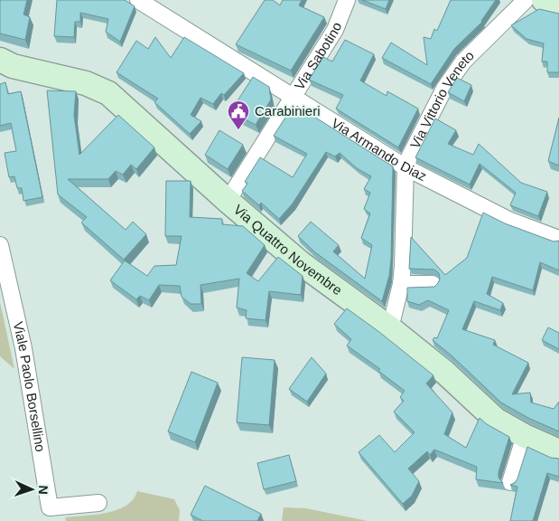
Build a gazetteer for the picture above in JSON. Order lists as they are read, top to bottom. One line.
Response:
{"streets":{"street":["Via Sabotino","Via Vittorio Veneto","Via Armando Diaz","Via Quattro Novembre","Viale Paolo Borsellino"]},"crossings":[["Via Sabotino","Via Armando Diaz"],["Via Sabotino","Via Quattro Novembre"],["Via Vittorio Veneto","Via Armando Diaz"],["Via Vittorio Veneto","Via Quattro Novembre"]],"places":{"public building":["Carabinieri"]},"north":"right"}
